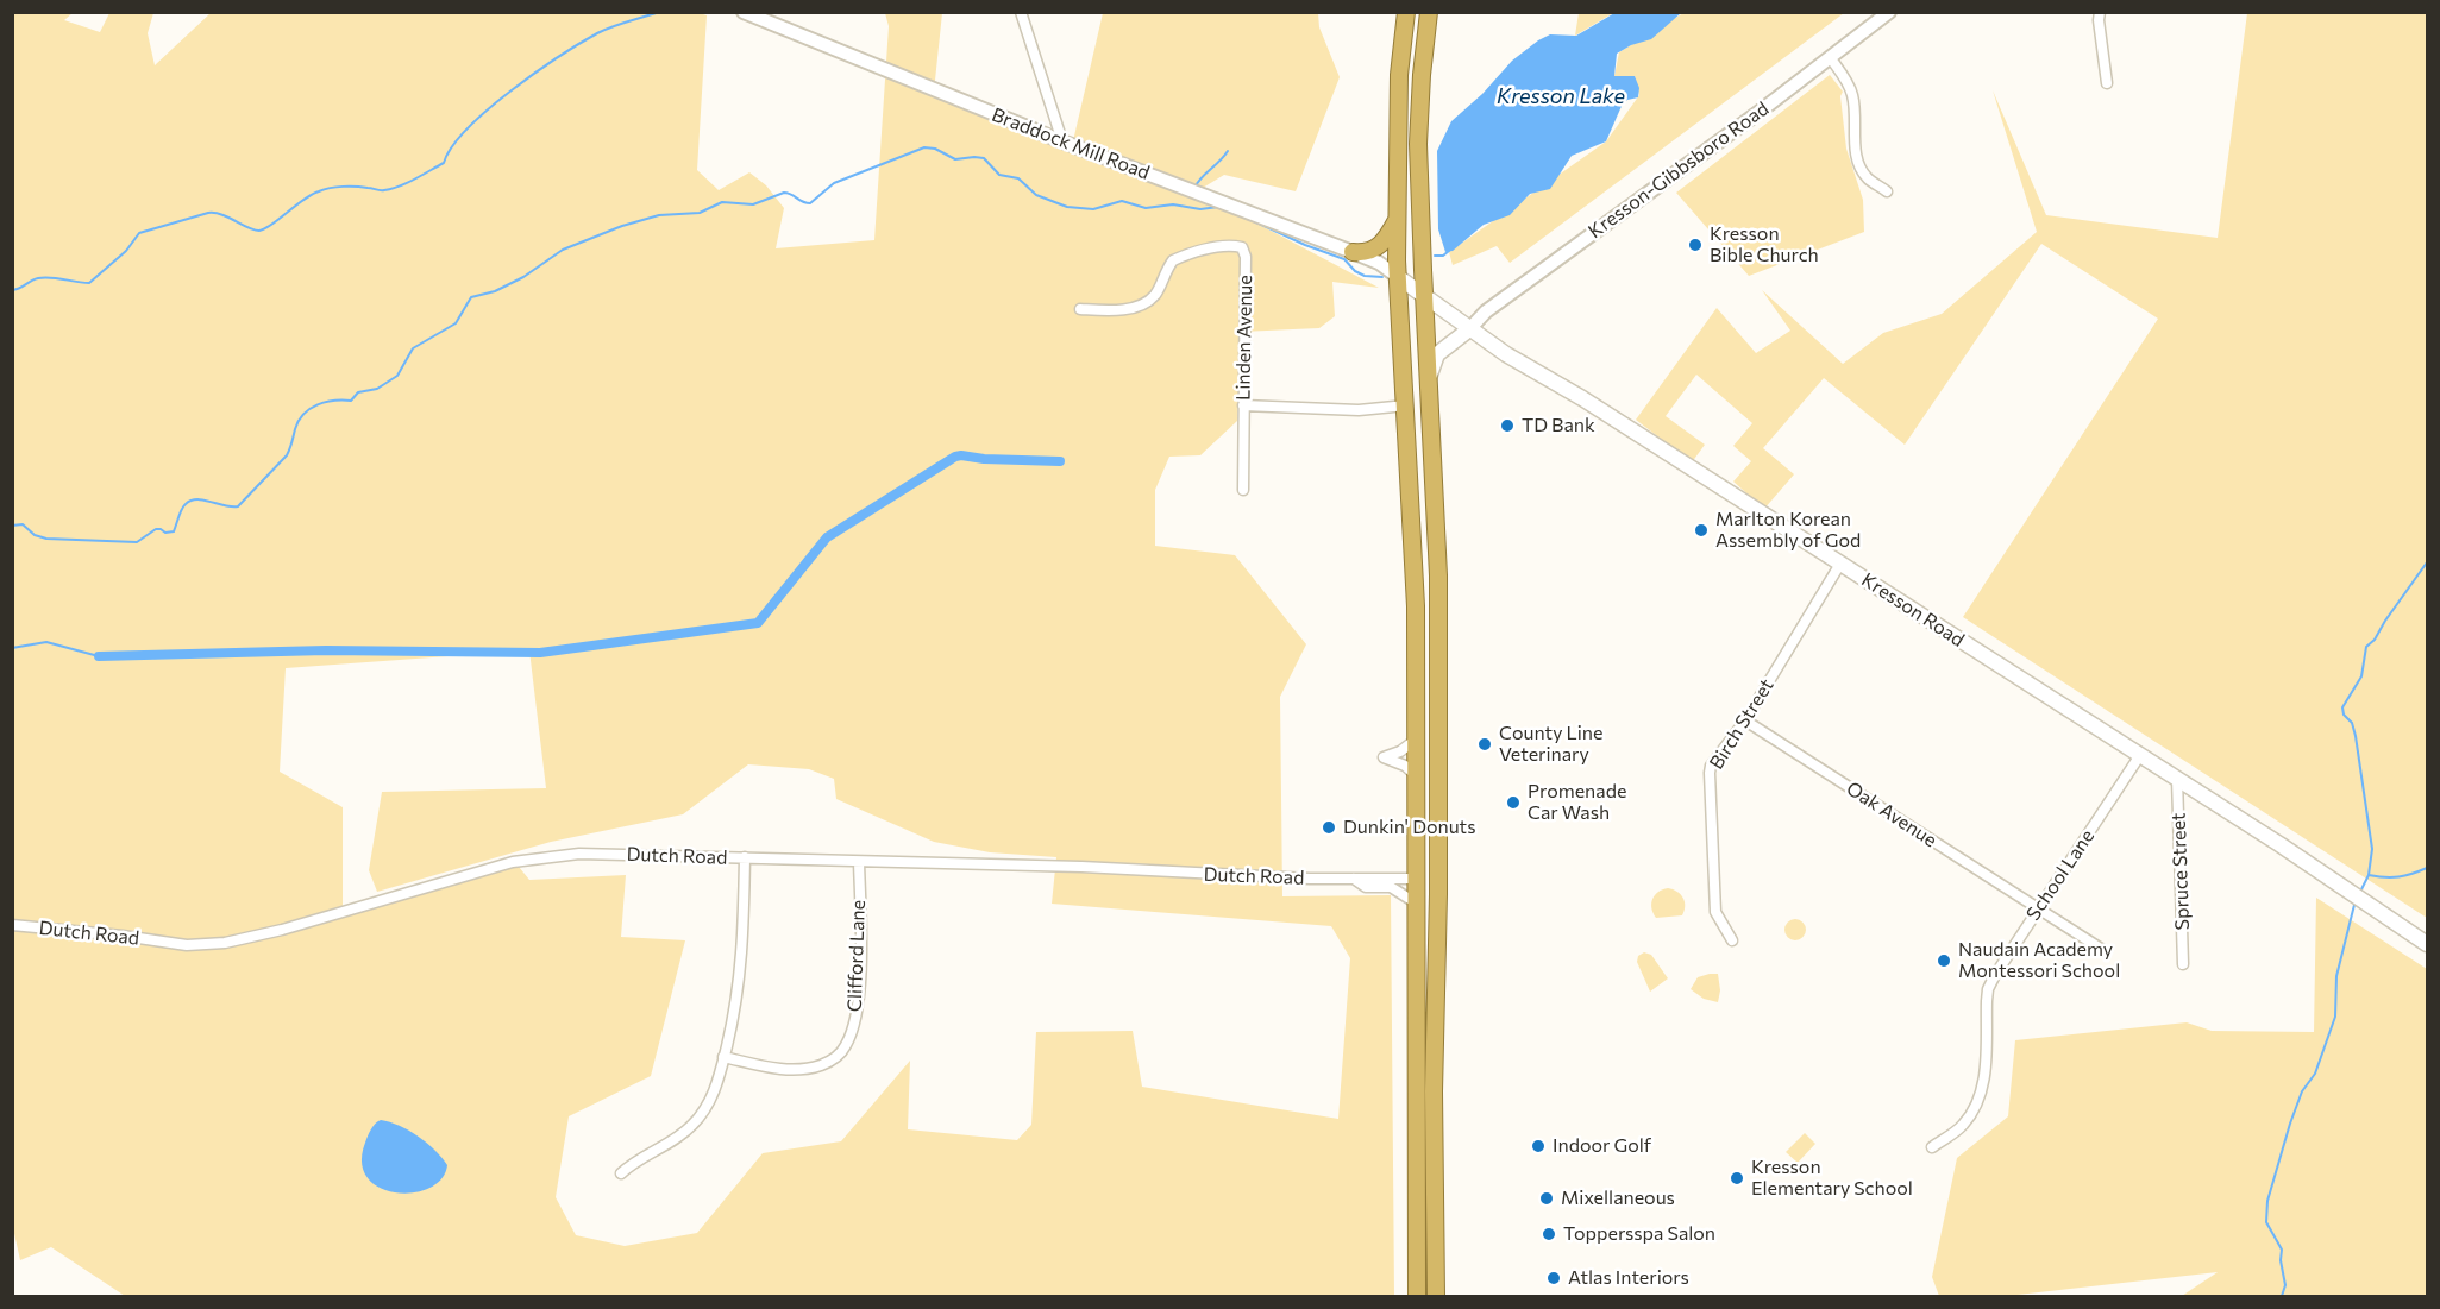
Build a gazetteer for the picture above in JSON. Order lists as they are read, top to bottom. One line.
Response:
{"streets":{"main road":["Kresson Road"],"street":["Braddock Mill Road","Kresson-Gibbsboro Road","Linden Avenue","Birch Street","Oak Avenue","Dutch Road","Spruce Street","School Lane","Clifford Lane"]},"crossings":[["Braddock Mill Road","Kresson Road"],["Kresson-Gibbsboro Road","Kresson Road"],["Kresson Road","Birch Street"],["Kresson Road","Spruce Street"],["Kresson Road","School Lane"],["Birch Street","Oak Avenue"],["Oak Avenue","School Lane"],["Dutch Road","Clifford Lane"]],"water":["Kresson Lake"],"places":["Kresson Bible Church","TD Bank","Marlton Korean Assembly of God","County Line Veterinary","Promenade Car Wash","Dunkin' Donuts","Naudain Academy Montessori School","Indoor Golf","Kresson Elementary School","Mixellaneous","Toppersspa Salon","Atlas Interiors"]}
